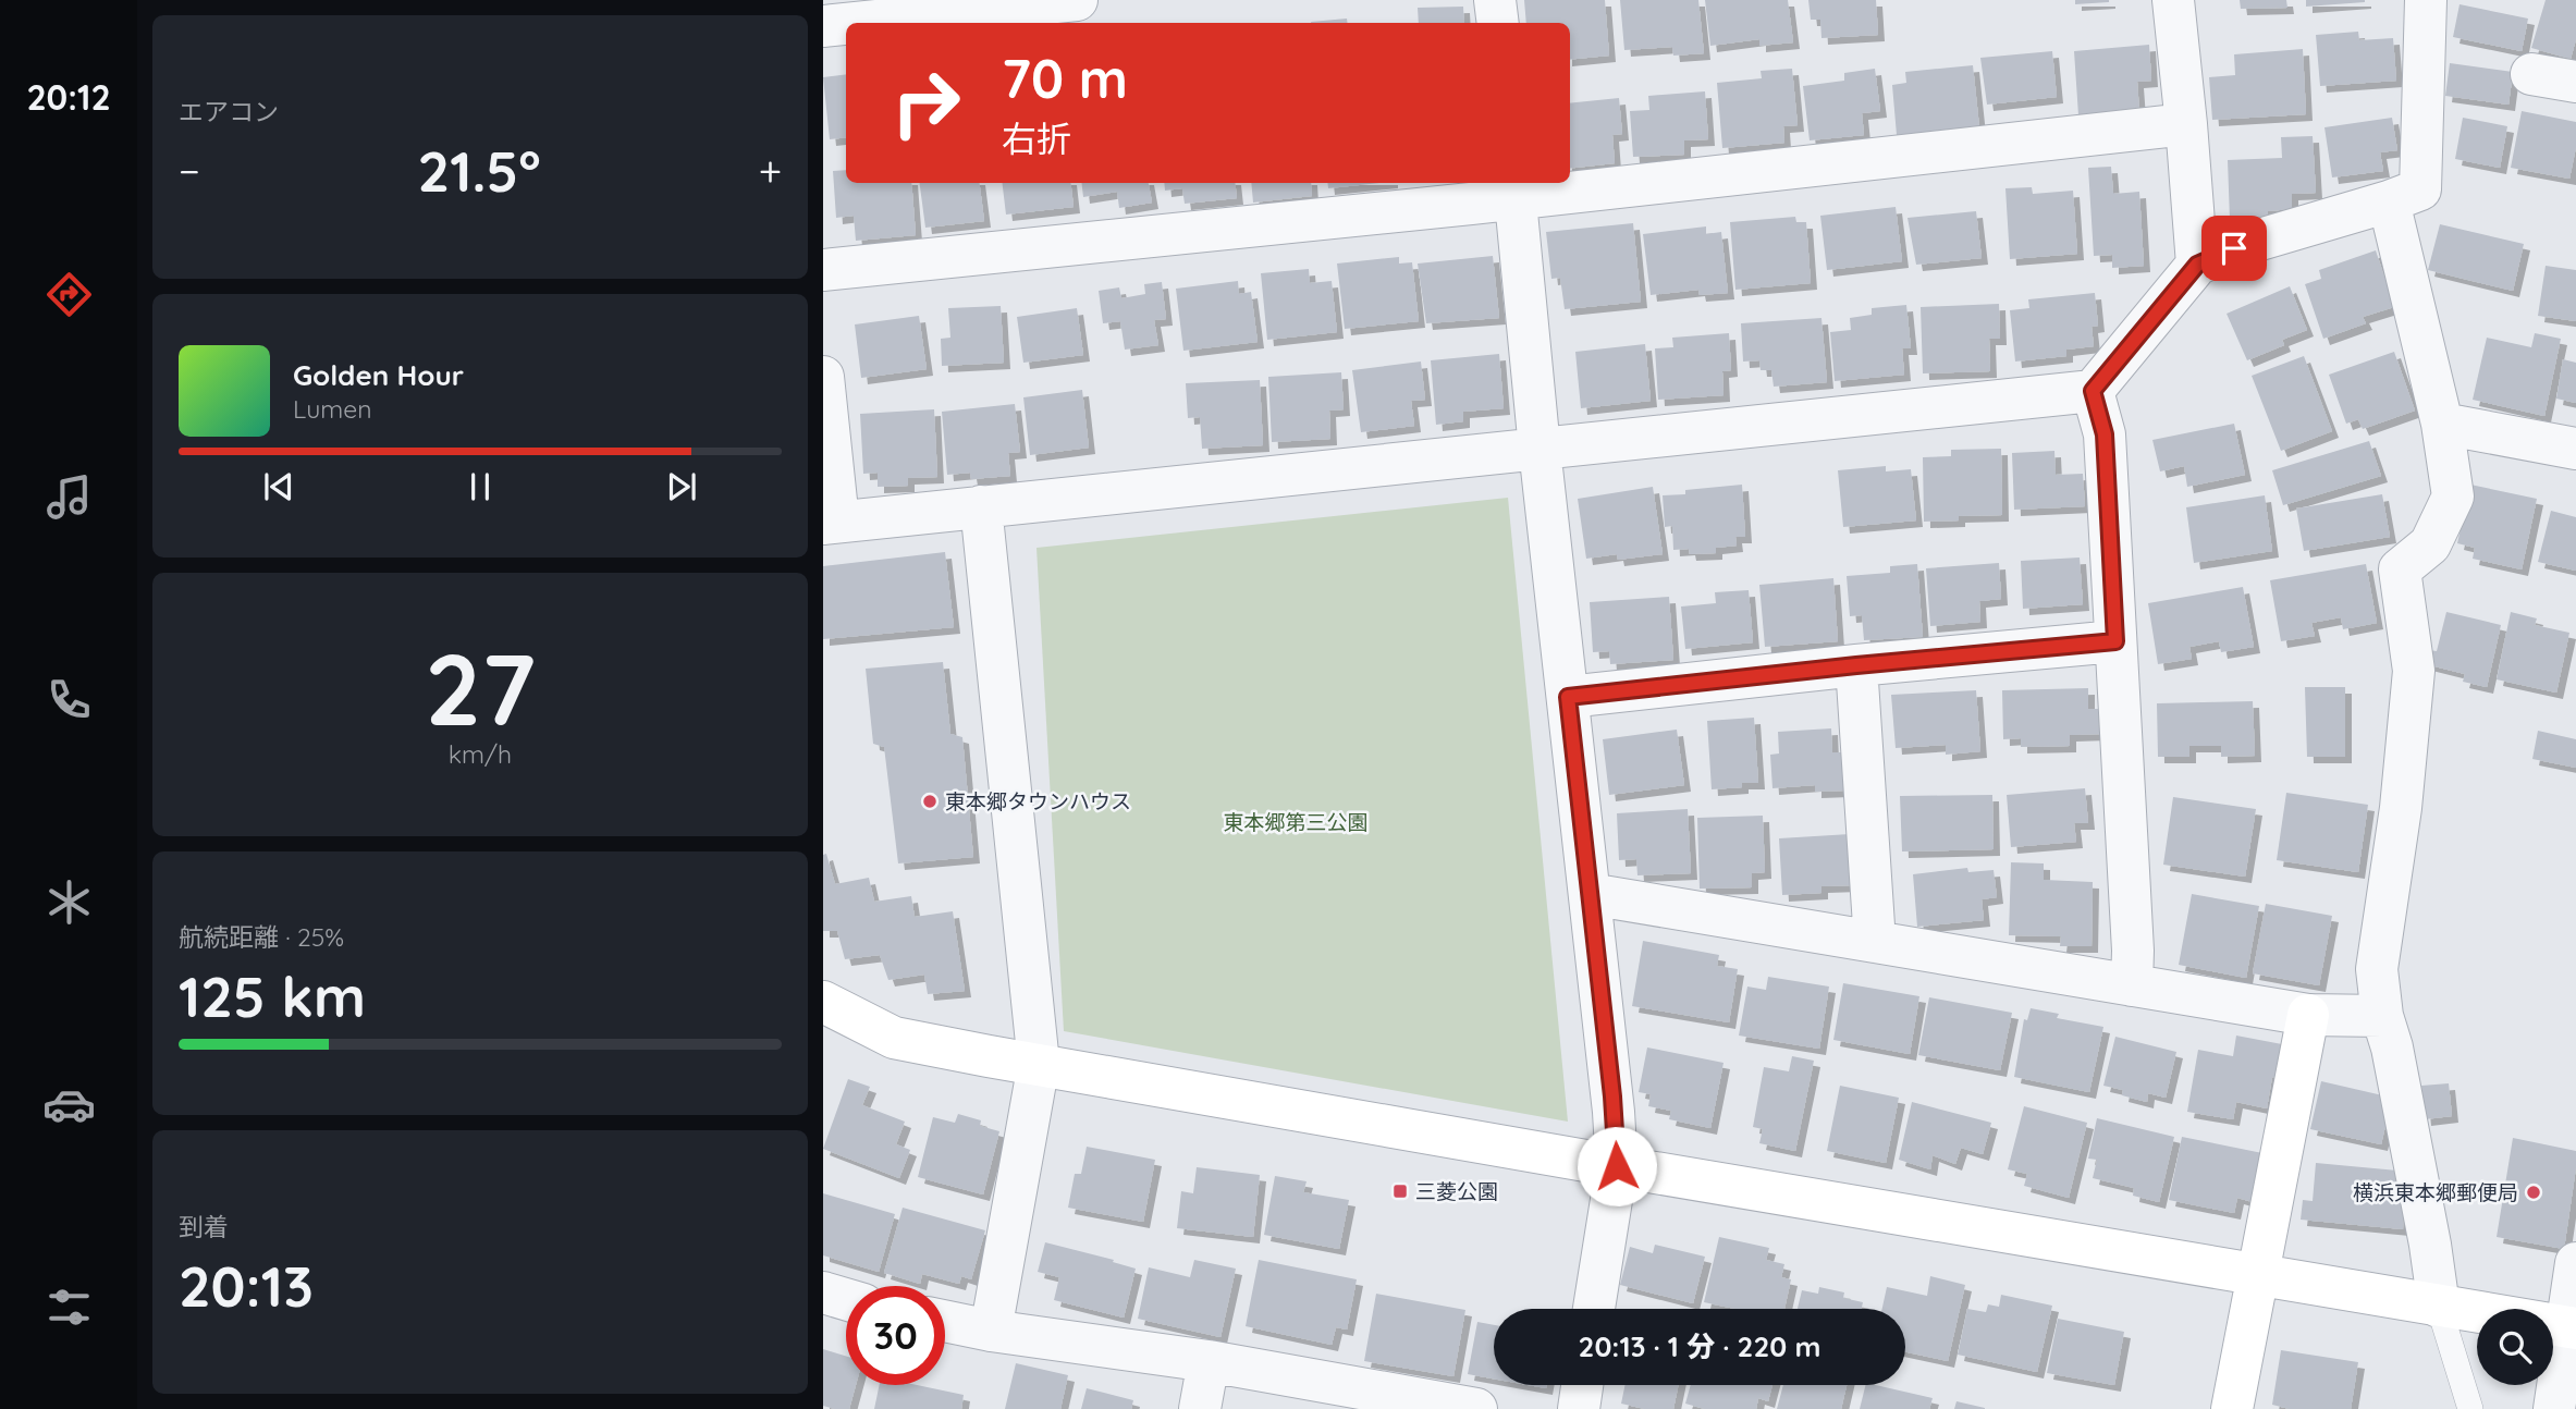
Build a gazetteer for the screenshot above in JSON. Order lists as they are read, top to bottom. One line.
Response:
{"parks":["東本郷第三公園"],"places":{"other":["東本郷タウンハウス","横浜東本郷郵便局"],"transit":["三菱公園"]},"page":{"tabs":"20:12","tile":["エアコン",["27","km/h"],["航続距離 · 25%","125 km"],["到着","20:13"]],"turn":["70 m","右折"],"heat":["−","21.5°","+"],"song":["Golden Hour","Lumen"],"limit":"30","trip":"20:13 · 1 分 · 220 m"}}
